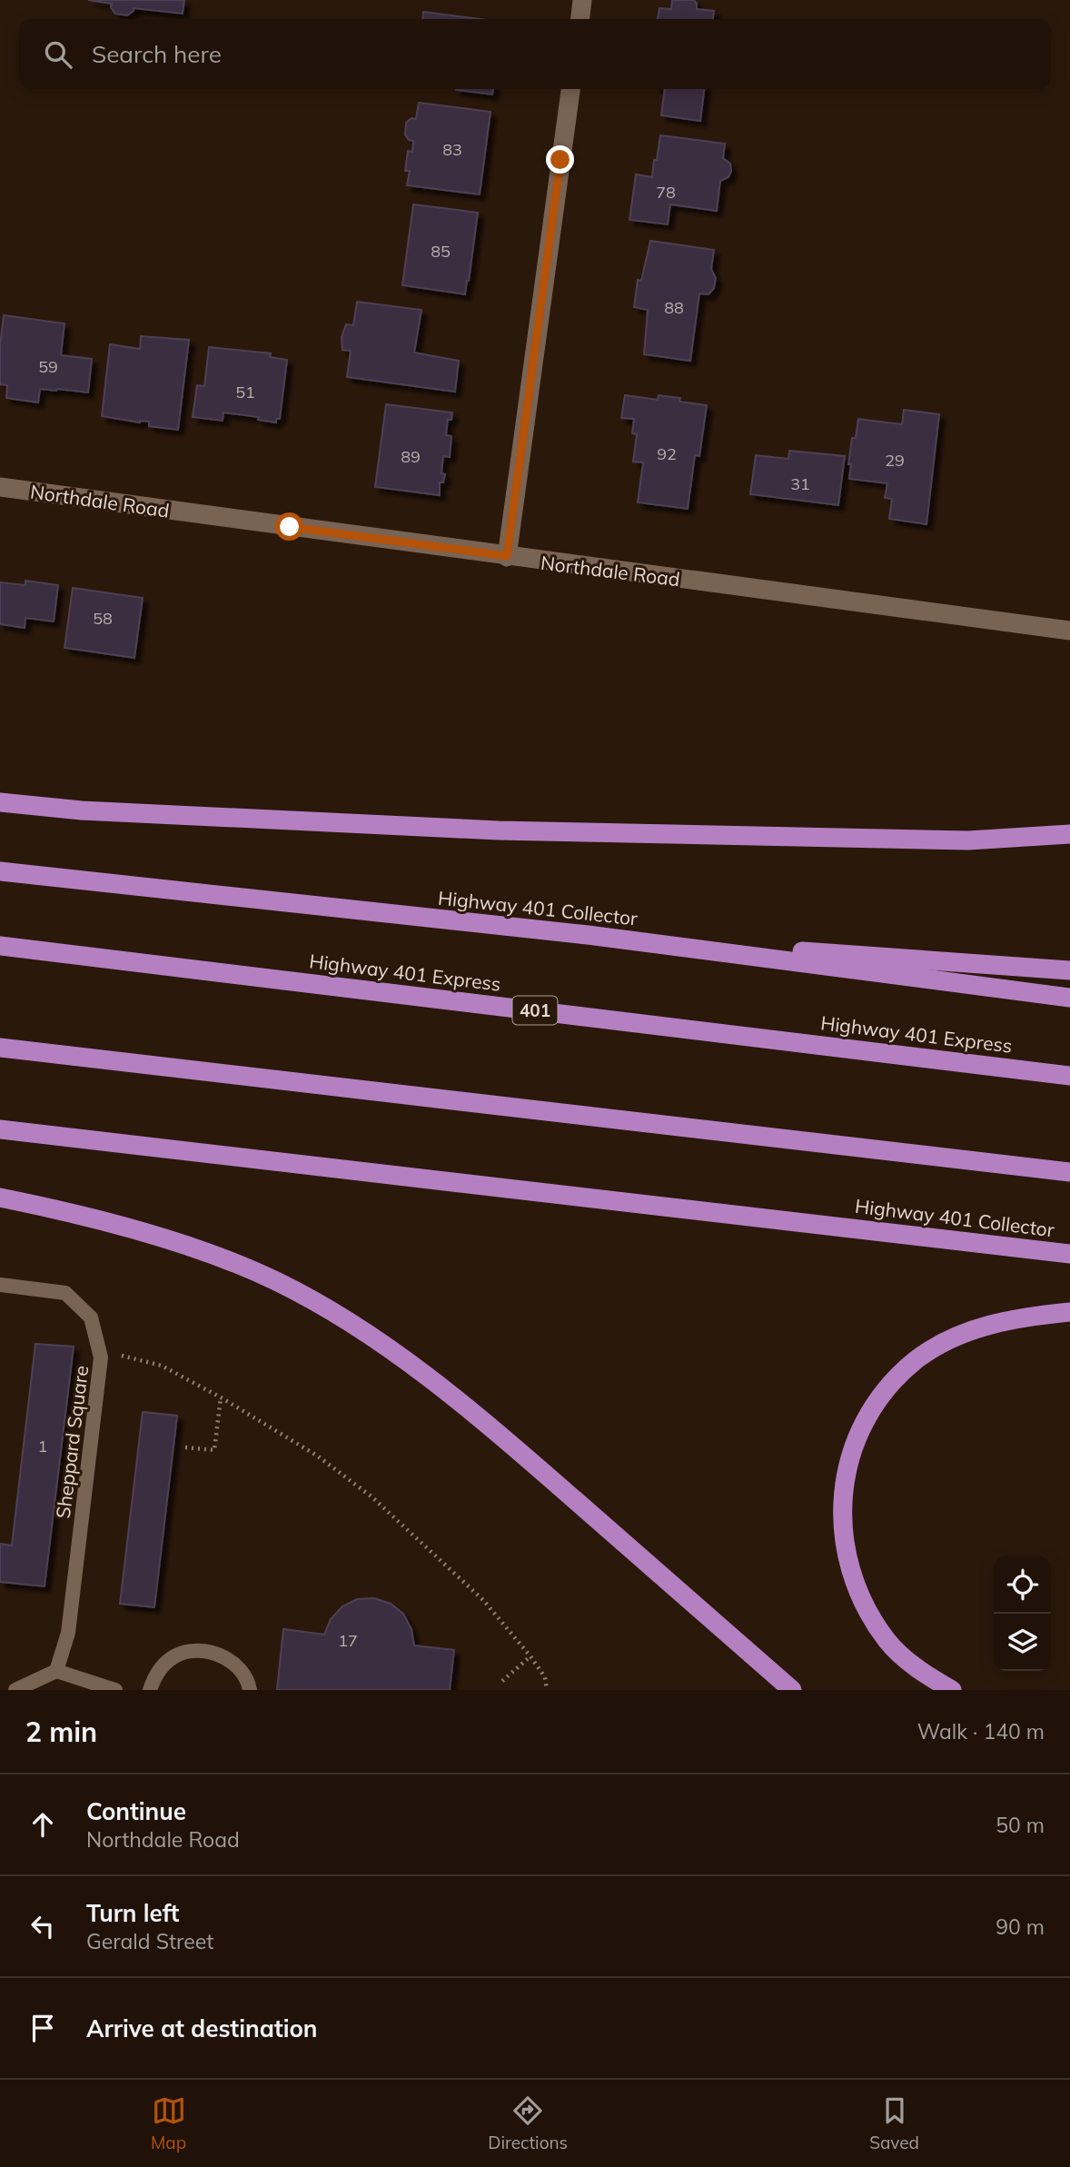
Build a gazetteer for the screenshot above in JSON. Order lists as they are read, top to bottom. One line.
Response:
{"streets":{"highway":["Highway 401 Collector","Highway 401 Express","401"],"street":["Northdale Road"],"lane":["Sheppard Square"]},"house_numbers":["83","78","85","88","59","51","92","89","29","31","58","1","17"],"page":{"search":"Search here","heading":["2 min","Walk · 140 m"],"list":[["Continue","Northdale Road","50 m"],["Turn left","Gerald Street","90 m"],"Arrive at destination"],"nav":["Map","Directions","Saved"]}}
